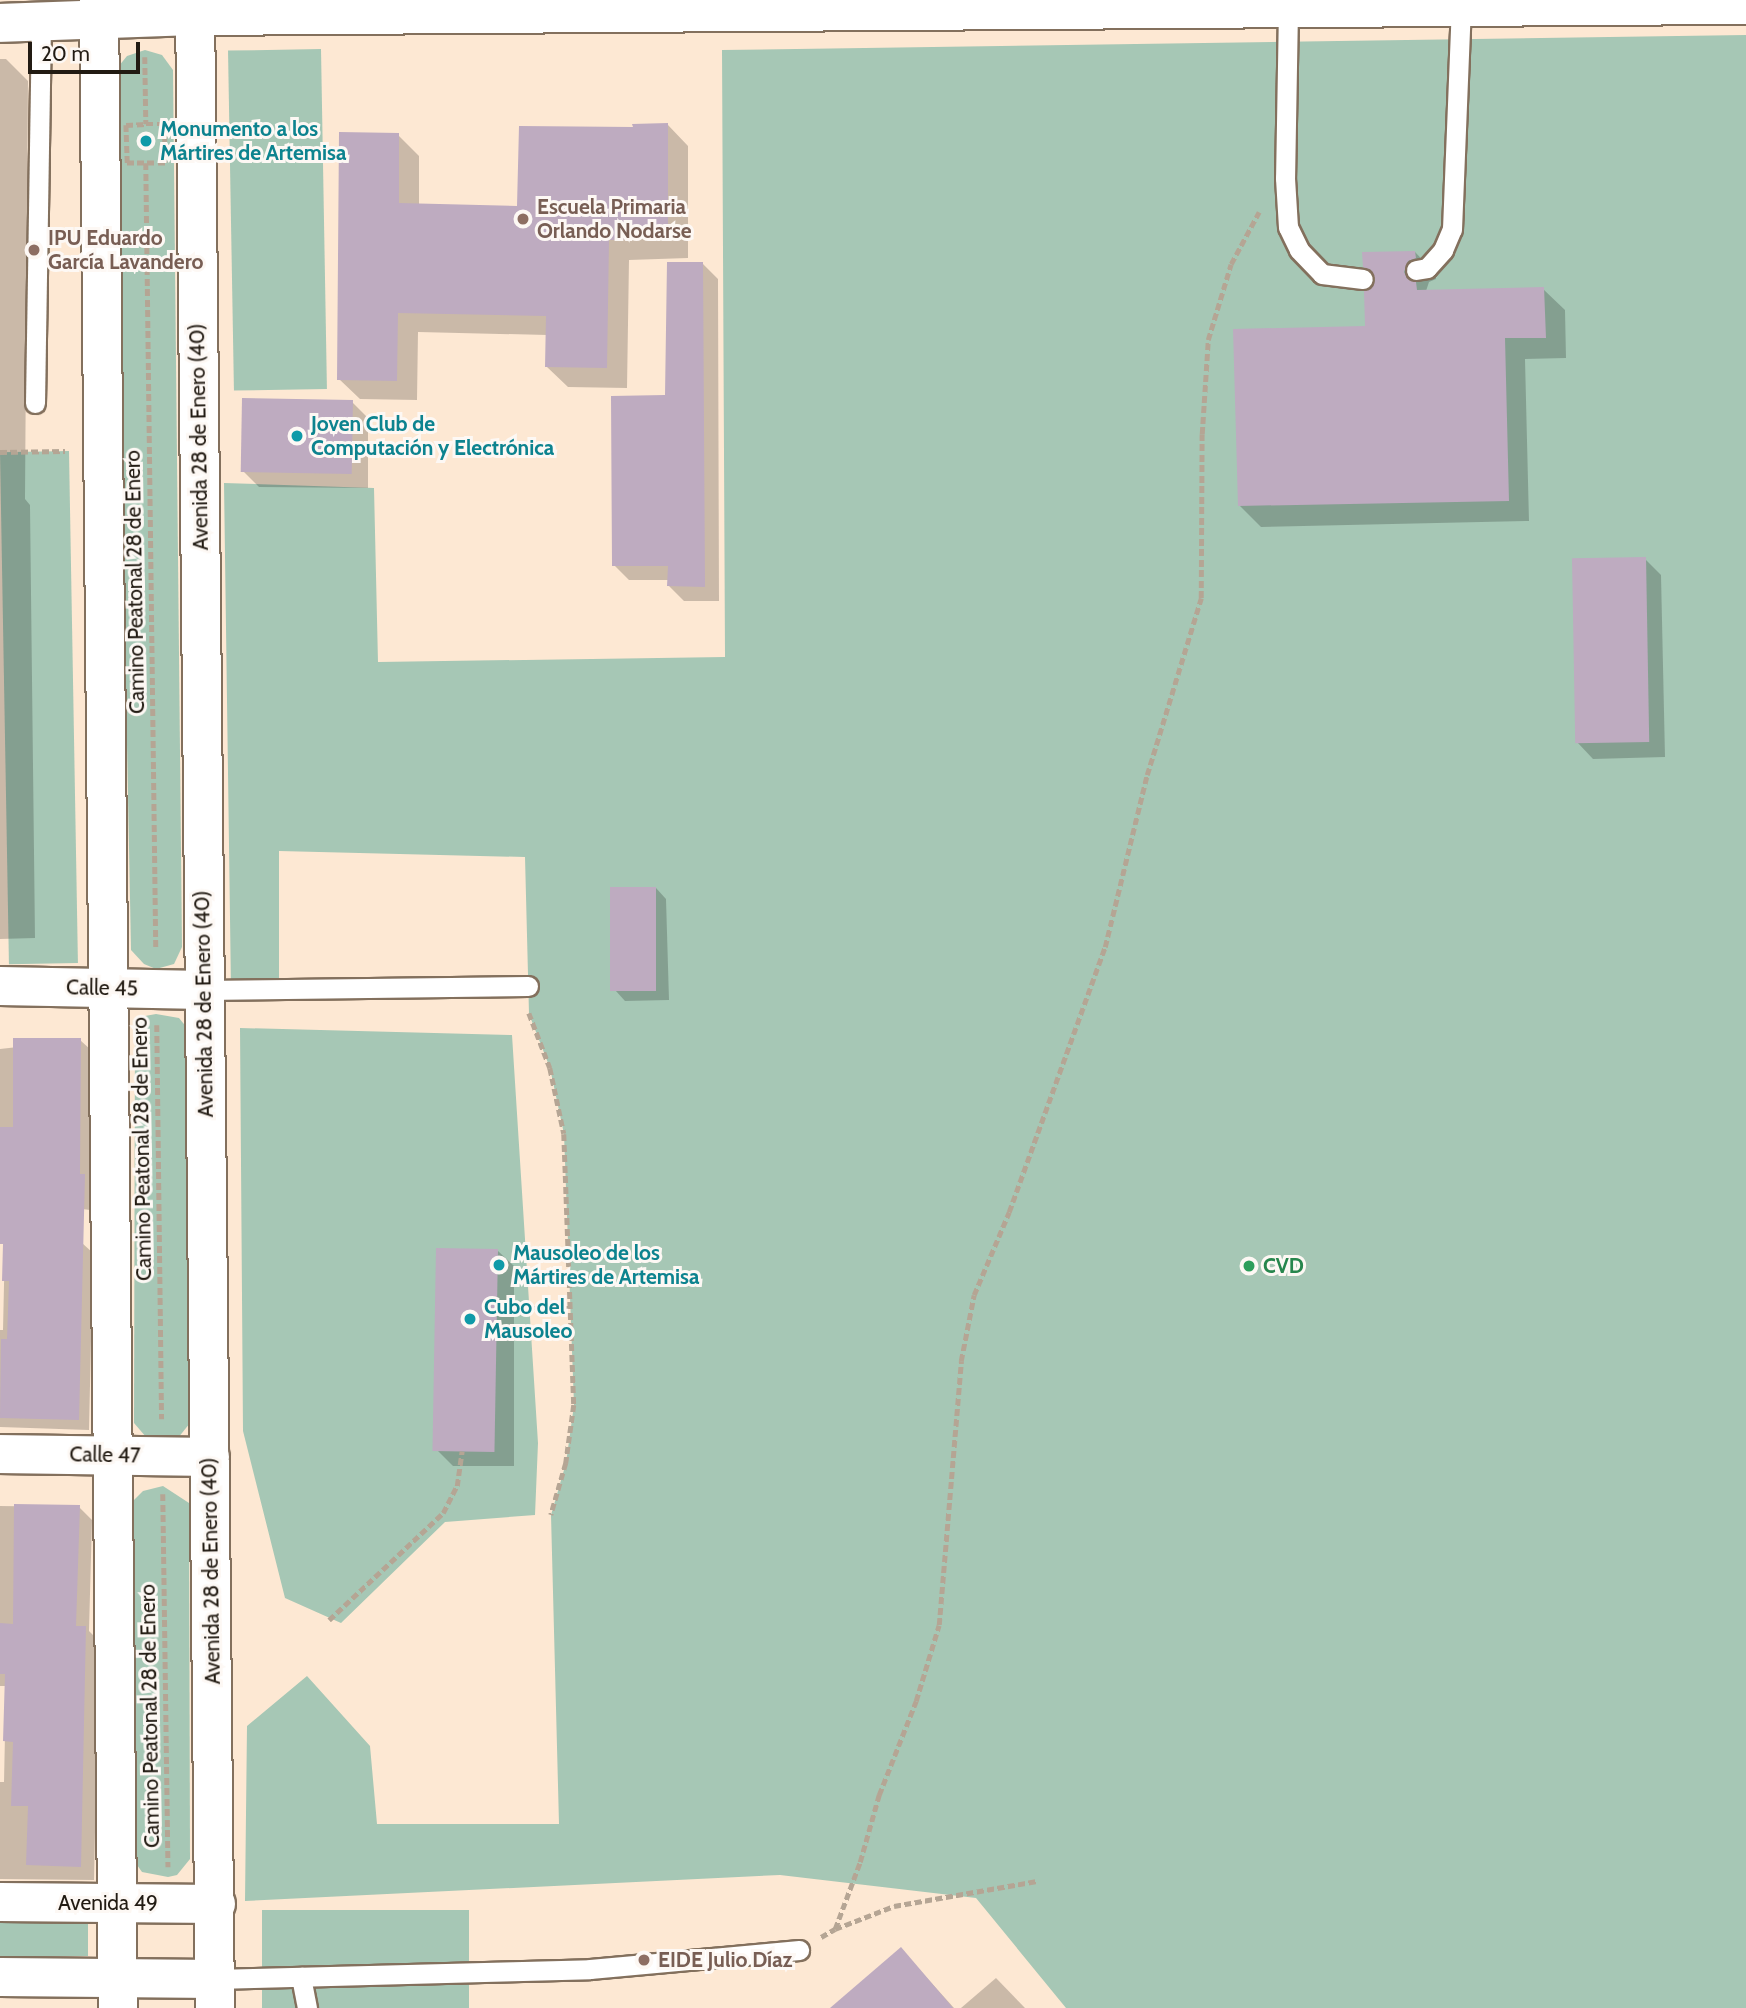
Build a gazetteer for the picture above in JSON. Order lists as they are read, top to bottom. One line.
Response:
{"streets":{"main road":["Avenida 28 de Enero (40)","Calle 45","Calle 47","Avenida 49"],"path":["Camino Peatonal 28 de Enero"]},"crossings":[["Avenida 28 de Enero (40)","Calle 45"],["Avenida 28 de Enero (40)","Calle 47"],["Avenida 28 de Enero (40)","Avenida 49"],["Camino Peatonal 28 de Enero","Calle 45"],["Camino Peatonal 28 de Enero","Calle 47"],["Camino Peatonal 28 de Enero","Avenida 49"]],"places":["Monumento a los Mártires de Artemisa","Escuela Primaria Orlando Nodarse","IPU Eduardo García Lavandero","Joven Club de Computación y Electrónica","Mausoleo de los Mártires de Artemisa","CVD","Cubo del Mausoleo","EIDE Julio Díaz"],"scale_bar":"20 m"}
